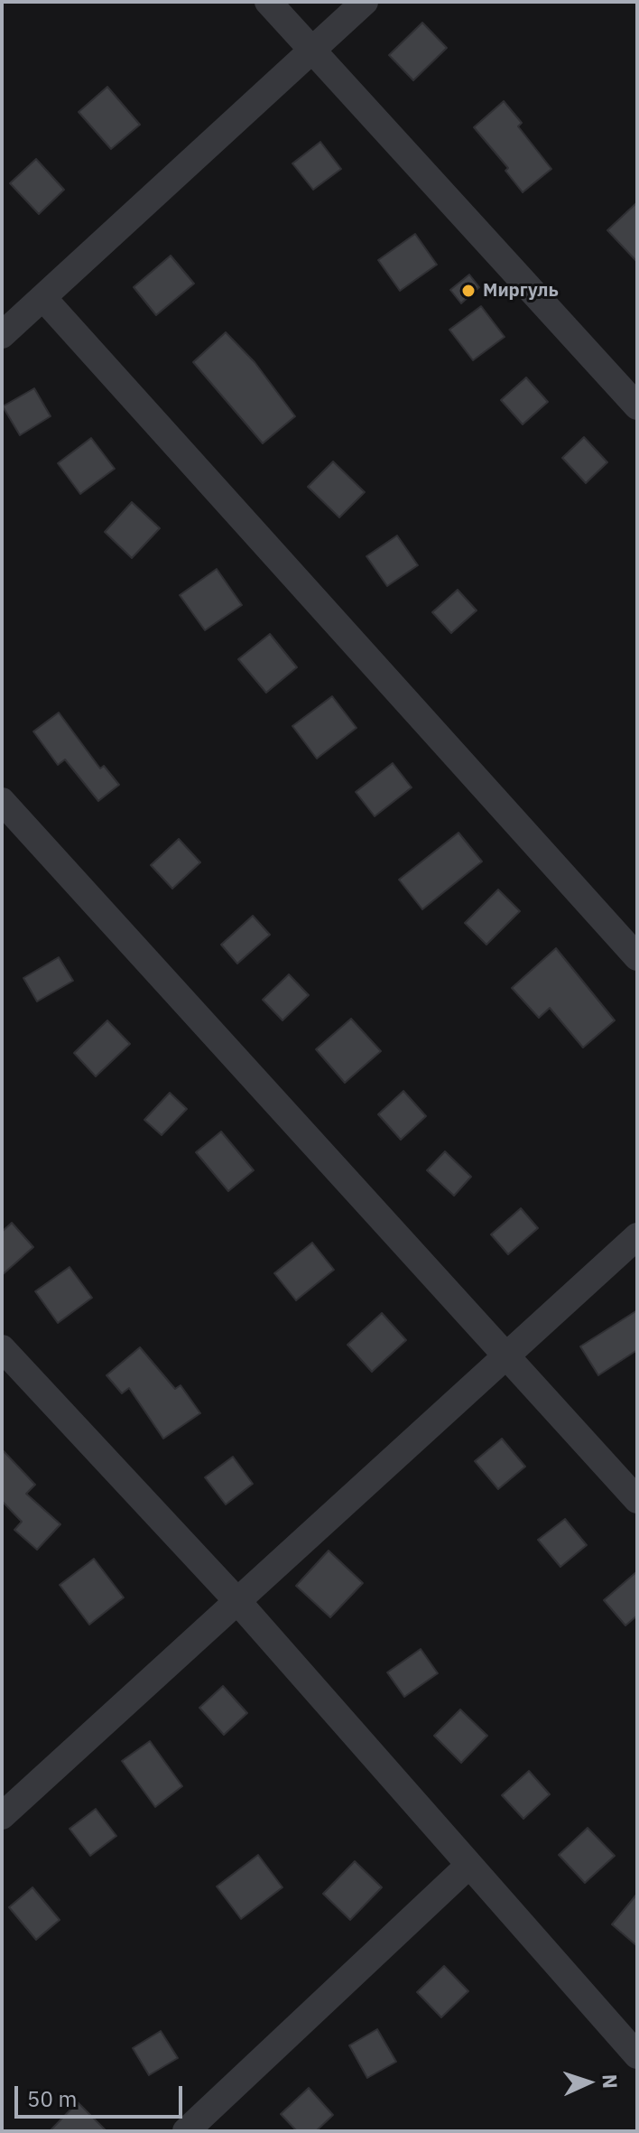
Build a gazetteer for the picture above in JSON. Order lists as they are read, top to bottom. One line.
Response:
{"places":["Миргуль"],"scale_bar":"50 m","north":"right"}
